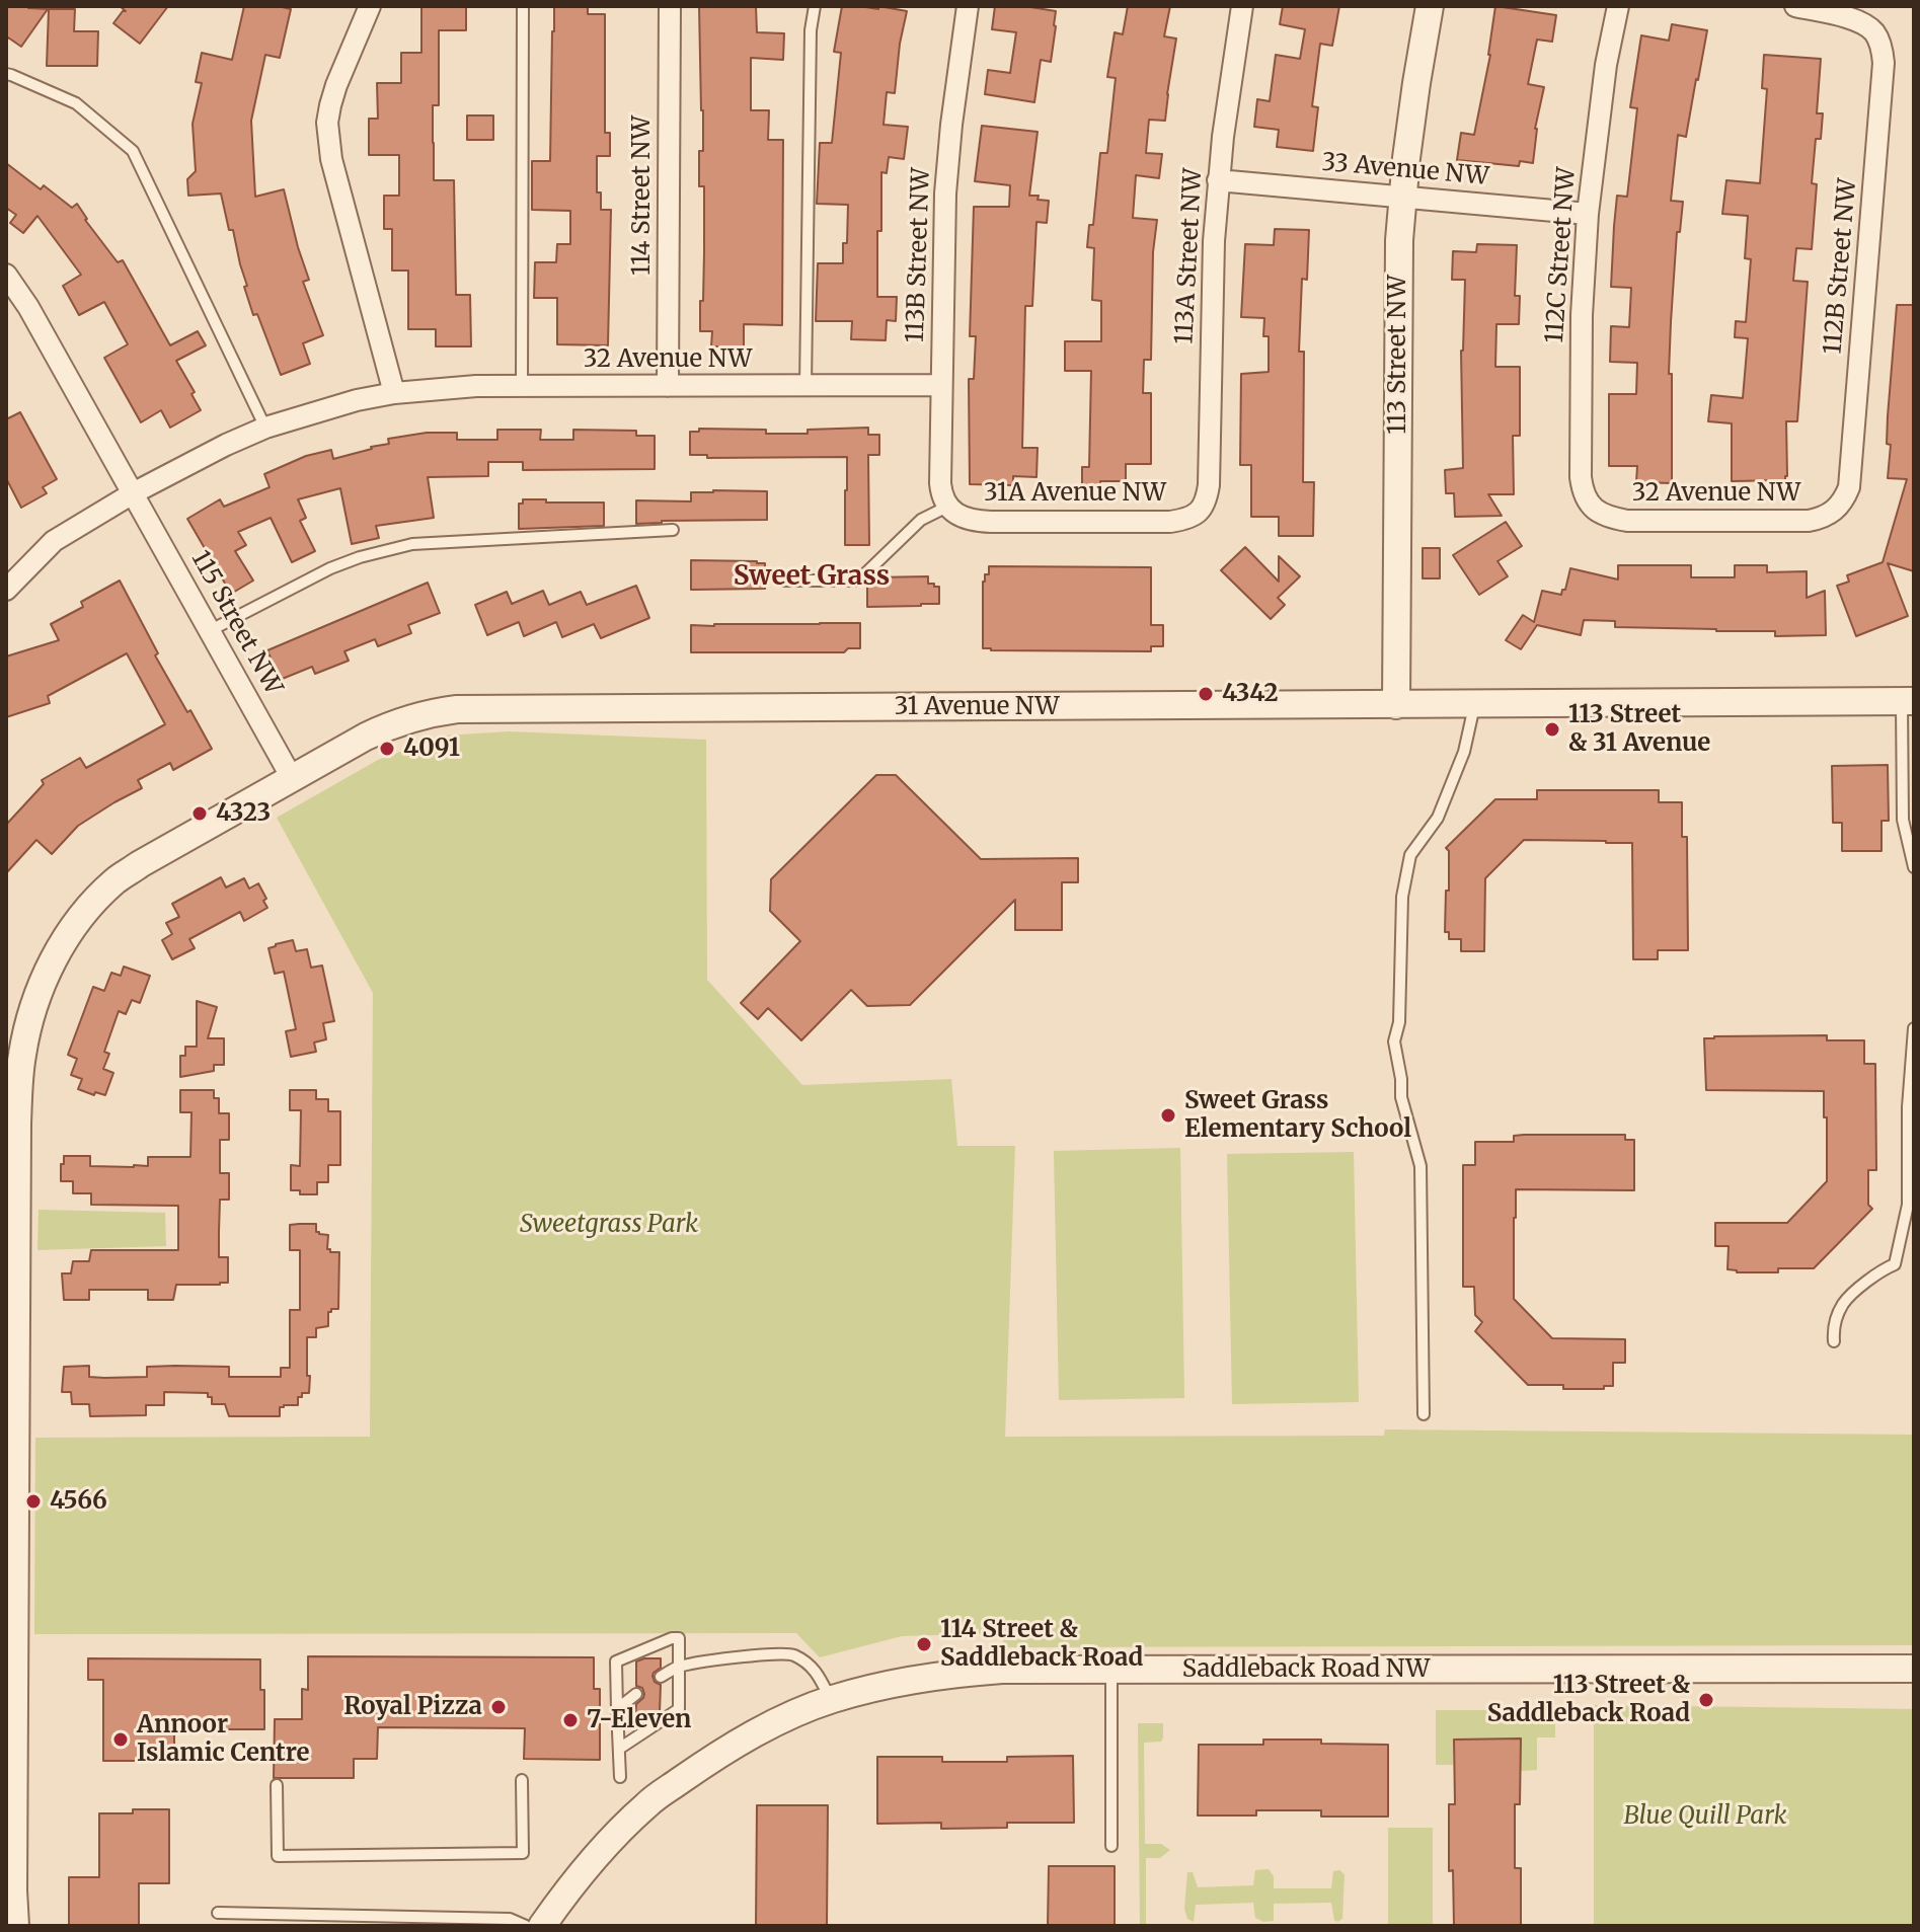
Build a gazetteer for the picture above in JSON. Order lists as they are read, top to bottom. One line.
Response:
{"streets":{"street":["33 Avenue NW","114 Street NW","113B Street NW","112C Street NW","113A Street NW","112B Street NW","113 Street NW","32 Avenue NW","31A Avenue NW","115 Street NW","31 Avenue NW","Saddleback Road NW"]},"crossings":[["33 Avenue NW","112C Street NW"],["33 Avenue NW","113A Street NW"],["33 Avenue NW","113 Street NW"],["114 Street NW","32 Avenue NW"],["113B Street NW","32 Avenue NW"],["113B Street NW","31A Avenue NW"],["112C Street NW","32 Avenue NW"],["113A Street NW","31A Avenue NW"],["112B Street NW","32 Avenue NW"],["113 Street NW","31 Avenue NW"],["32 Avenue NW","115 Street NW"],["115 Street NW","31 Avenue NW"]],"districts":["Sweet Grass"],"parks":["Sweetgrass Park","Blue Quill Park"],"places":["4342","113 Street & 31 Avenue","4091","4323","Sweet Grass Elementary School","4566","114 Street & Saddleback Road","113 Street & Saddleback Road","Royal Pizza","7-Eleven","Annoor Islamic Centre"]}
